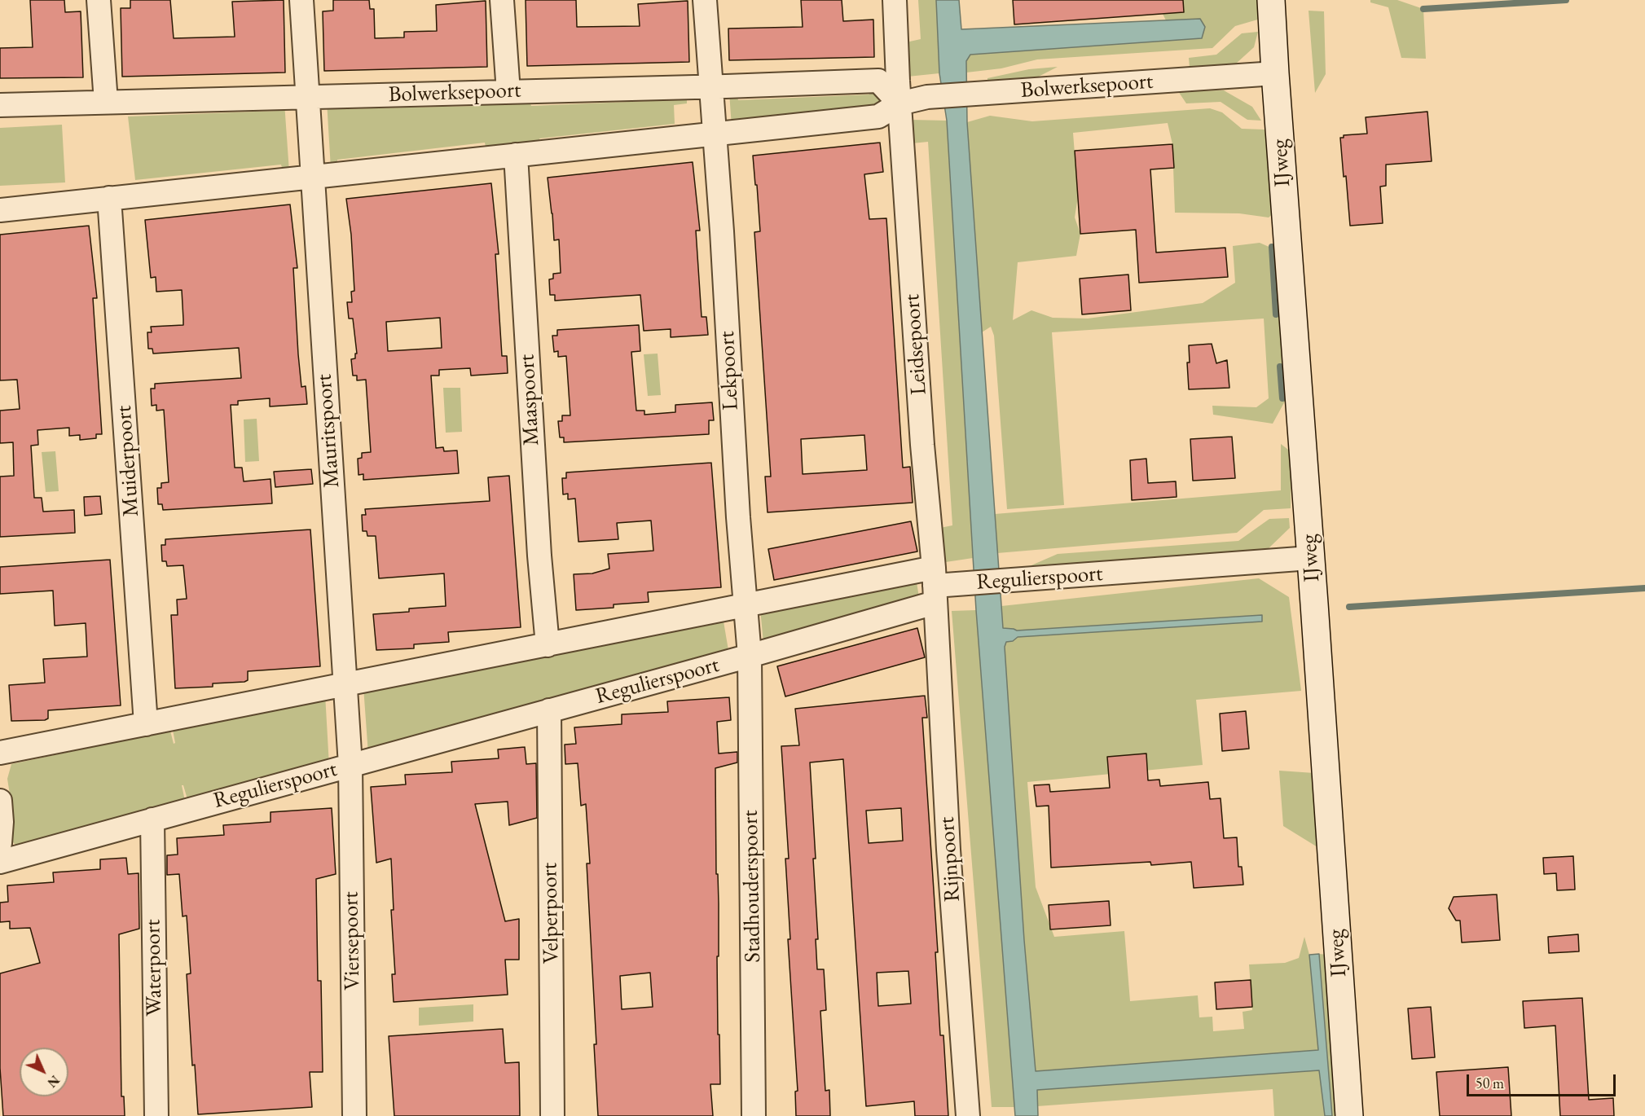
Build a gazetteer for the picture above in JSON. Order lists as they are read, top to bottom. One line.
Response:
{"streets":{"street":["Bolwerksepoort","IJweg","Leidsepoort","Lekpoort","Maaspoort","Mauritspoort","Muiderpoort","Regulierspoort","Rijnpoort","Stadhouderspoort","Velperpoort","Viersepoort","Waterpoort"]},"crossings":[["Bolwerksepoort","IJweg"],["Bolwerksepoort","Leidsepoort"],["Bolwerksepoort","Lekpoort"],["Bolwerksepoort","Maaspoort"],["Bolwerksepoort","Mauritspoort"],["Bolwerksepoort","Muiderpoort"],["IJweg","Regulierspoort"],["Leidsepoort","Regulierspoort"],["Leidsepoort","Rijnpoort"],["Lekpoort","Regulierspoort"],["Lekpoort","Stadhouderspoort"],["Maaspoort","Regulierspoort"],["Mauritspoort","Regulierspoort"],["Mauritspoort","Viersepoort"],["Muiderpoort","Regulierspoort"],["Regulierspoort","Rijnpoort"],["Regulierspoort","Stadhouderspoort"],["Regulierspoort","Velperpoort"],["Regulierspoort","Viersepoort"],["Regulierspoort","Waterpoort"]],"scale_bar":"50 m","north":"bottom right"}
